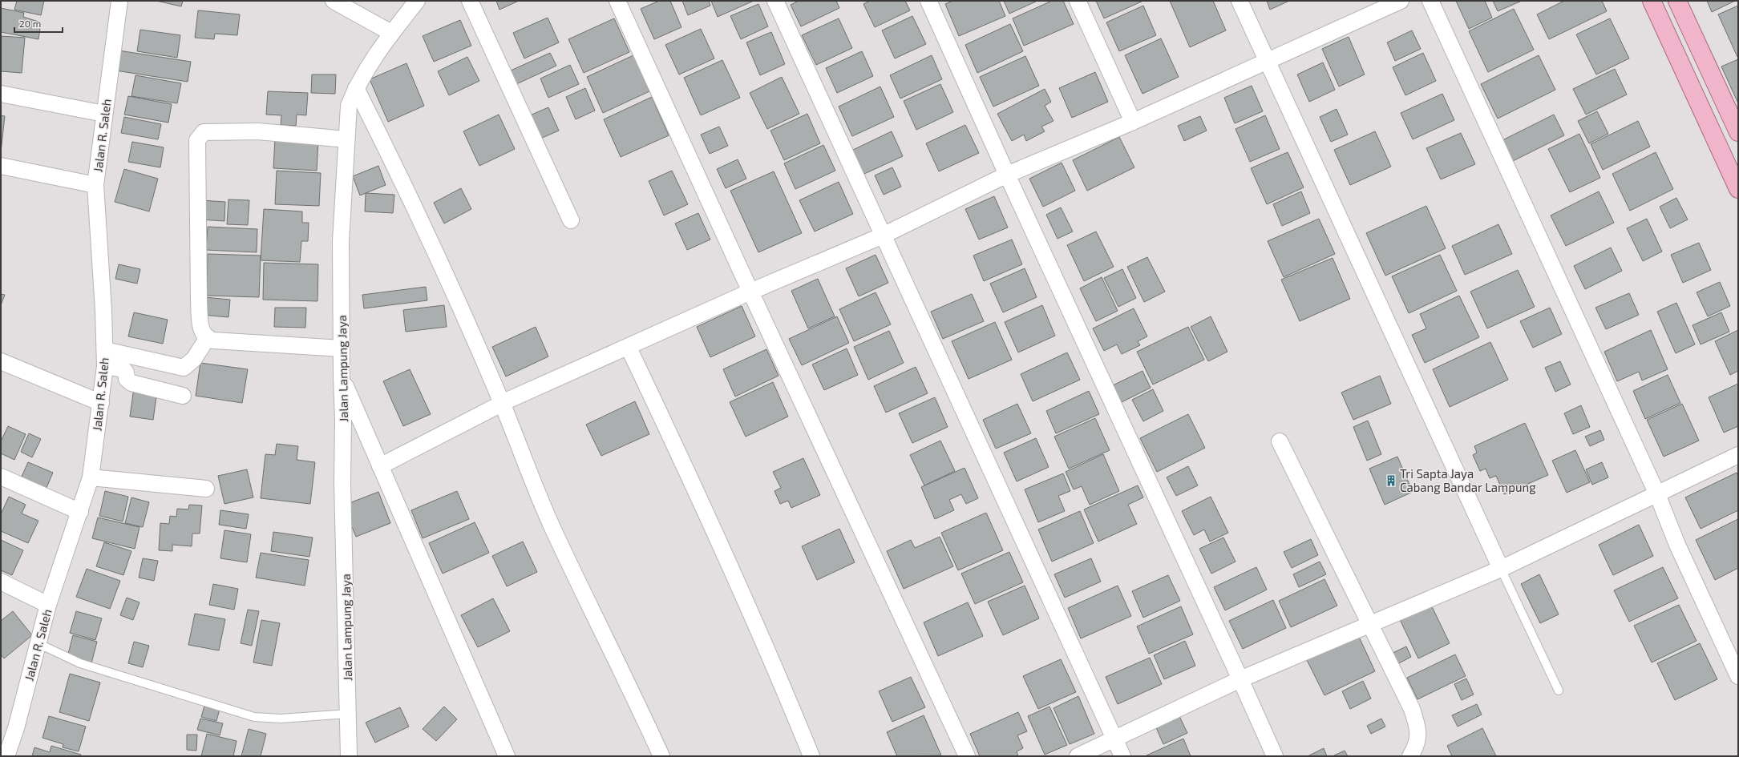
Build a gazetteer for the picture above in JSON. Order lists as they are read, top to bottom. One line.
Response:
{"streets":{"street":["Jalan R. Saleh","Jalan Lampung Jaya"]},"places":{"building":["Tri Sapta Jaya Cabang Bandar Lampung"]},"scale_bar":"20 m"}
